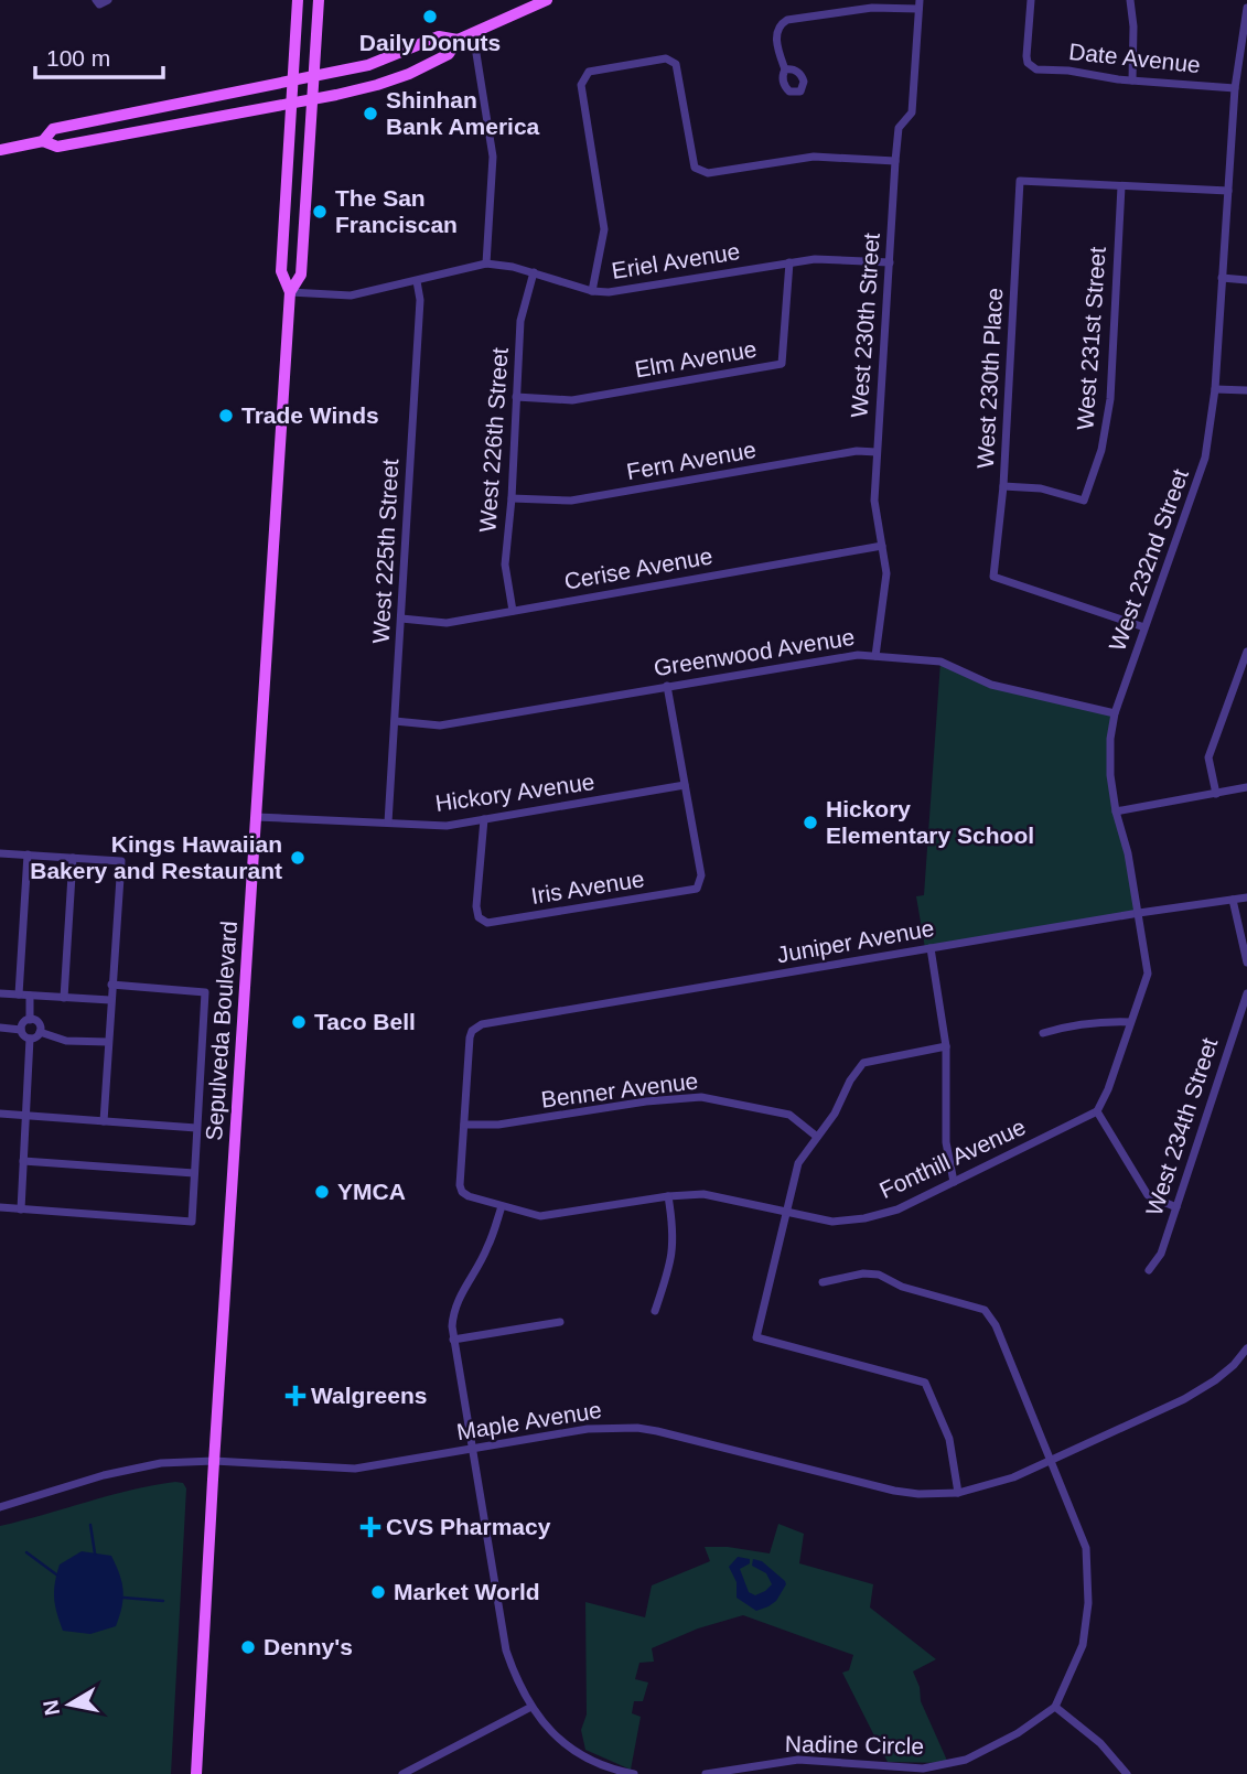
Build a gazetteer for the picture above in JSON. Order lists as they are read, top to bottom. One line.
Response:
{"streets":{"main road":["Sepulveda Boulevard"],"street":["Date Avenue","Eriel Avenue","West 230th Street","West 231st Street","Elm Avenue","West 230th Place","West 226th Street","Fern Avenue","West 225th Street","West 232nd Street","Cerise Avenue","Greenwood Avenue","Hickory Avenue","Iris Avenue","Juniper Avenue","Benner Avenue","West 234th Street","Fonthill Avenue","Maple Avenue","Nadine Circle"]},"crossings":[["Date Avenue","West 232nd Street"],["Eriel Avenue","West 230th Street"],["Eriel Avenue","Elm Avenue"],["Eriel Avenue","West 226th Street"],["Eriel Avenue","West 225th Street"],["Eriel Avenue","Sepulveda Boulevard"],["West 230th Street","Fern Avenue"],["West 230th Street","Cerise Avenue"],["West 230th Street","Greenwood Avenue"],["West 231st Street","West 230th Place"],["Elm Avenue","West 226th Street"],["West 230th Place","West 232nd Street"],["West 226th Street","Fern Avenue"],["West 226th Street","Cerise Avenue"],["West 225th Street","Cerise Avenue"],["West 225th Street","Greenwood Avenue"],["West 225th Street","Hickory Avenue"],["West 232nd Street","Greenwood Avenue"],["West 232nd Street","Juniper Avenue"],["West 232nd Street","Fonthill Avenue"],["Hickory Avenue","Iris Avenue"],["Hickory Avenue","Sepulveda Boulevard"],["Juniper Avenue","Benner Avenue"],["Sepulveda Boulevard","Maple Avenue"],["Maple Avenue","Nadine Circle"]],"places":{"other":["Daily Donuts","Shinhan Bank America","The San Franciscan","Trade Winds","Hickory Elementary School","Kings Hawaiian Bakery and Restaurant","Taco Bell","YMCA","Market World","Denny's"],"health":["Walgreens","CVS Pharmacy"]},"scale_bar":"100 m","north":"left"}
